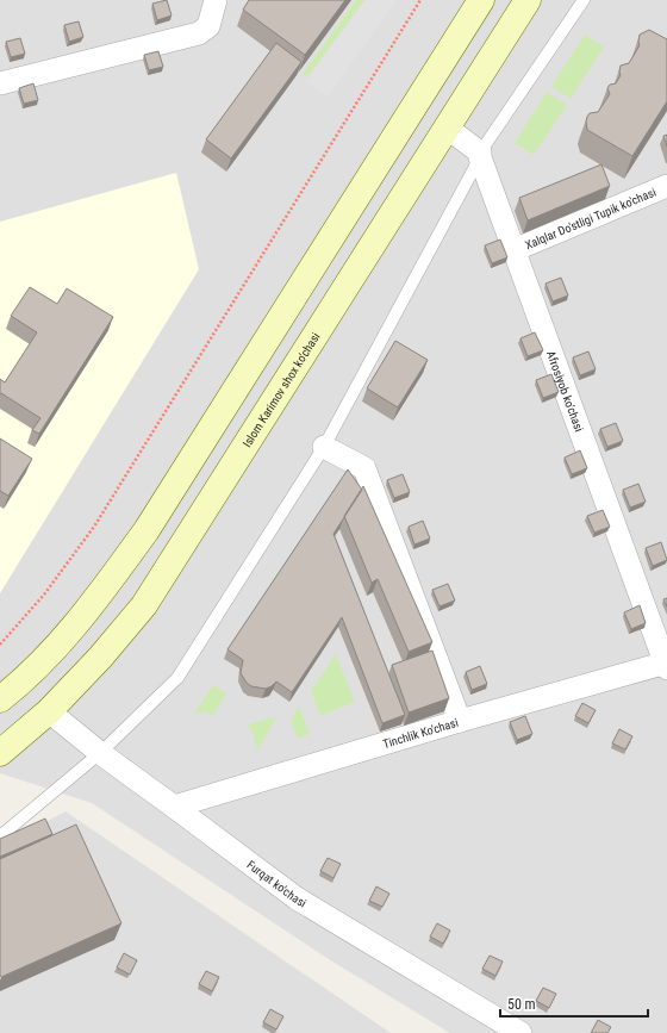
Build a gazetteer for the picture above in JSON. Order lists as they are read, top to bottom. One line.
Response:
{"streets":{"main road":["Islom Karimov shox ko'chasi"],"street":["Xalqlar Do'stligi Tupik ko'chasi","Afrosiyob ko'chasi","Tinchlik Ko'chasi","Furqat ko'chasi"]},"crossings":[["Xalqlar Do'stligi Tupik ko'chasi","Afrosiyob ko'chasi"],["Islom Karimov shox ko'chasi","Furqat ko'chasi"],["Afrosiyob ko'chasi","Tinchlik Ko'chasi"],["Tinchlik Ko'chasi","Furqat ko'chasi"]],"scale_bar":"50 m"}
